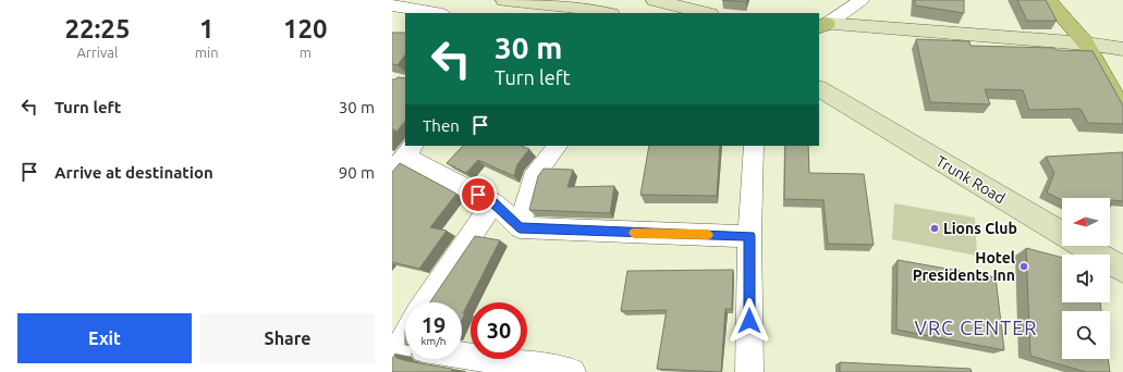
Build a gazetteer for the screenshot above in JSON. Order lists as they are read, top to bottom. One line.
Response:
{"streets":{"main road":["Trunk Road"]},"districts":["VRC CENTER"],"places":["Lions Club","Hotel Presidents Inn"],"north":"left","page":{"eta":["22:25","Arrival","1","min","120","m"],"turn":["30 m","Turn left"],"list":[{"name":"Turn left","value":"30 m"},{"name":"Arrive at destination","value":"90 m"}],"then":"Then","speed":"19 km/h","limit":"30","buttons":["Exit","Share"]}}
